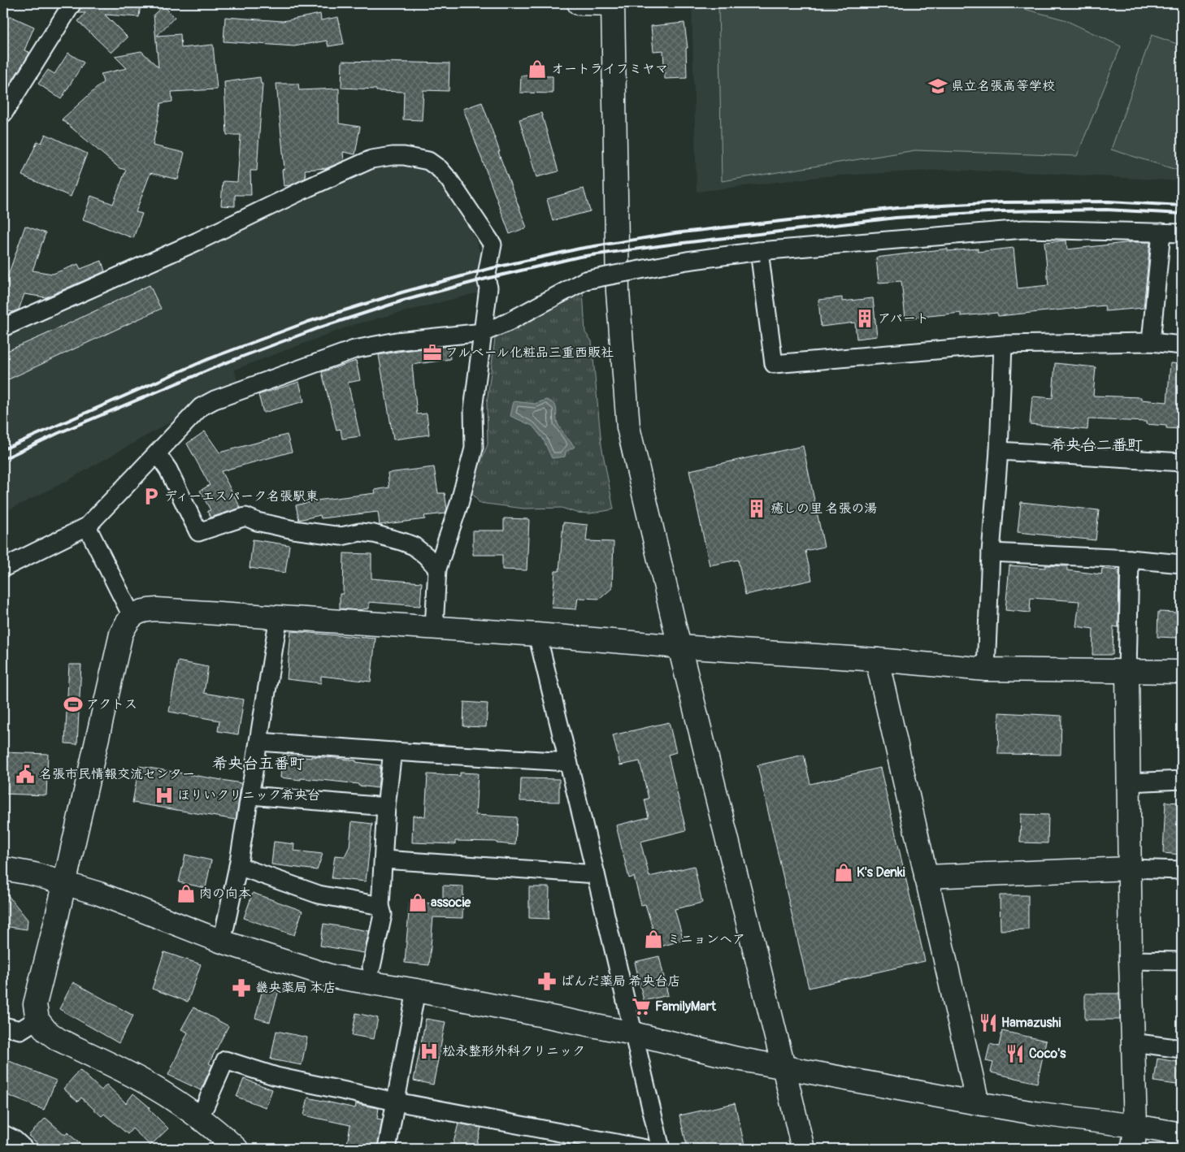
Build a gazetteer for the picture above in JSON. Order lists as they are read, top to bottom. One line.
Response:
{"districts":["希央台二番町","希央台五番町"],"places":{"shop":["オートライフミヤマ","K's Denki","肉の向本","associe","ミニョンヘア"],"school or university":["県立名張高等学校"],"building":["アパート","癒しの里 名張の湯"],"office":["フルベール化粧品三重西販社"],"parking":["ディーエスパーク名張駅東"],"sports":["アクトス"],"public building":["名張市民情報交流センター"],"hospital":["ほりいクリニック希央台","松永整形外科クリニック"],"pharmacy":["ぱんだ薬局 希央台店","畿央薬局 本店"],"supermarket":["FamilyMart"],"restaurant":["Hamazushi","Coco's"]}}
